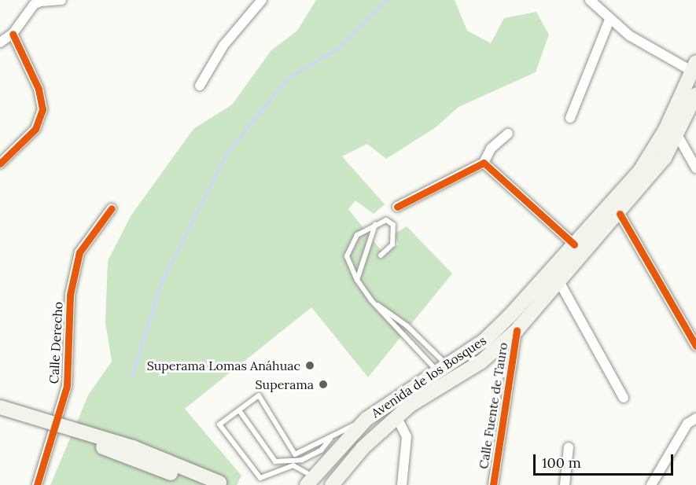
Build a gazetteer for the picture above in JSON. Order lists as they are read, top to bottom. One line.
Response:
{"streets":{"main road":["Avenida de los Bosques"],"street":["Calle Derecho","Calle Fuente de Tauro"]},"crossings":[["Avenida de los Bosques","Calle Fuente de Tauro"]],"places":["Superama Lomas Anáhuac","Superama"],"scale_bar":"100 m"}
